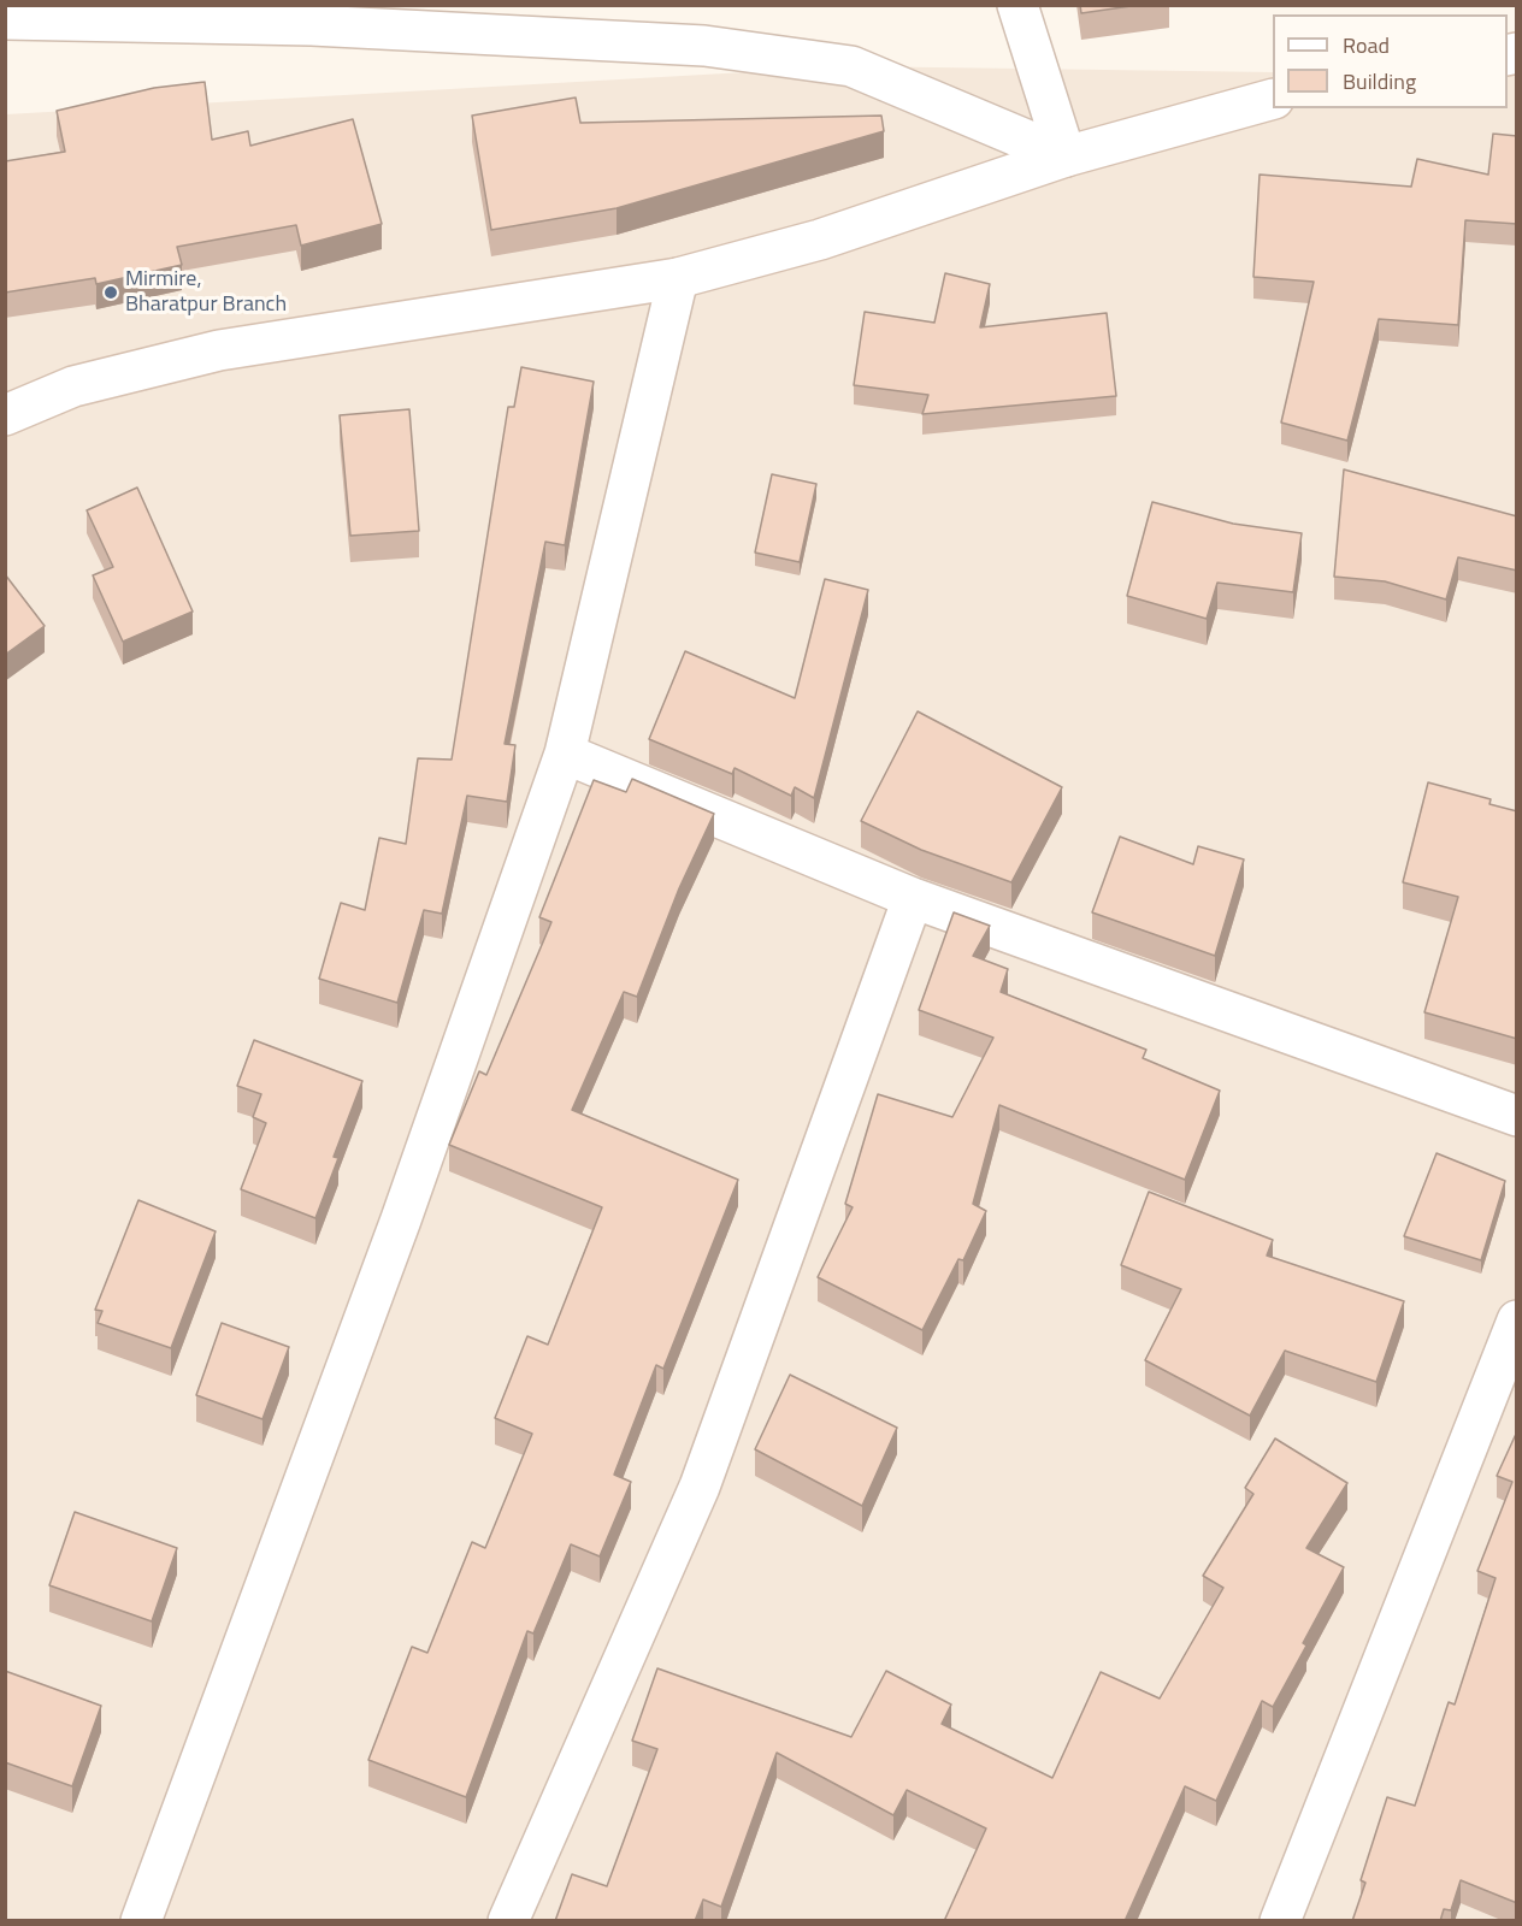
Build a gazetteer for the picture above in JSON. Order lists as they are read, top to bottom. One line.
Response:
{"places":["Mirmire, Bharatpur Branch"],"legend":["Road","Building"]}
